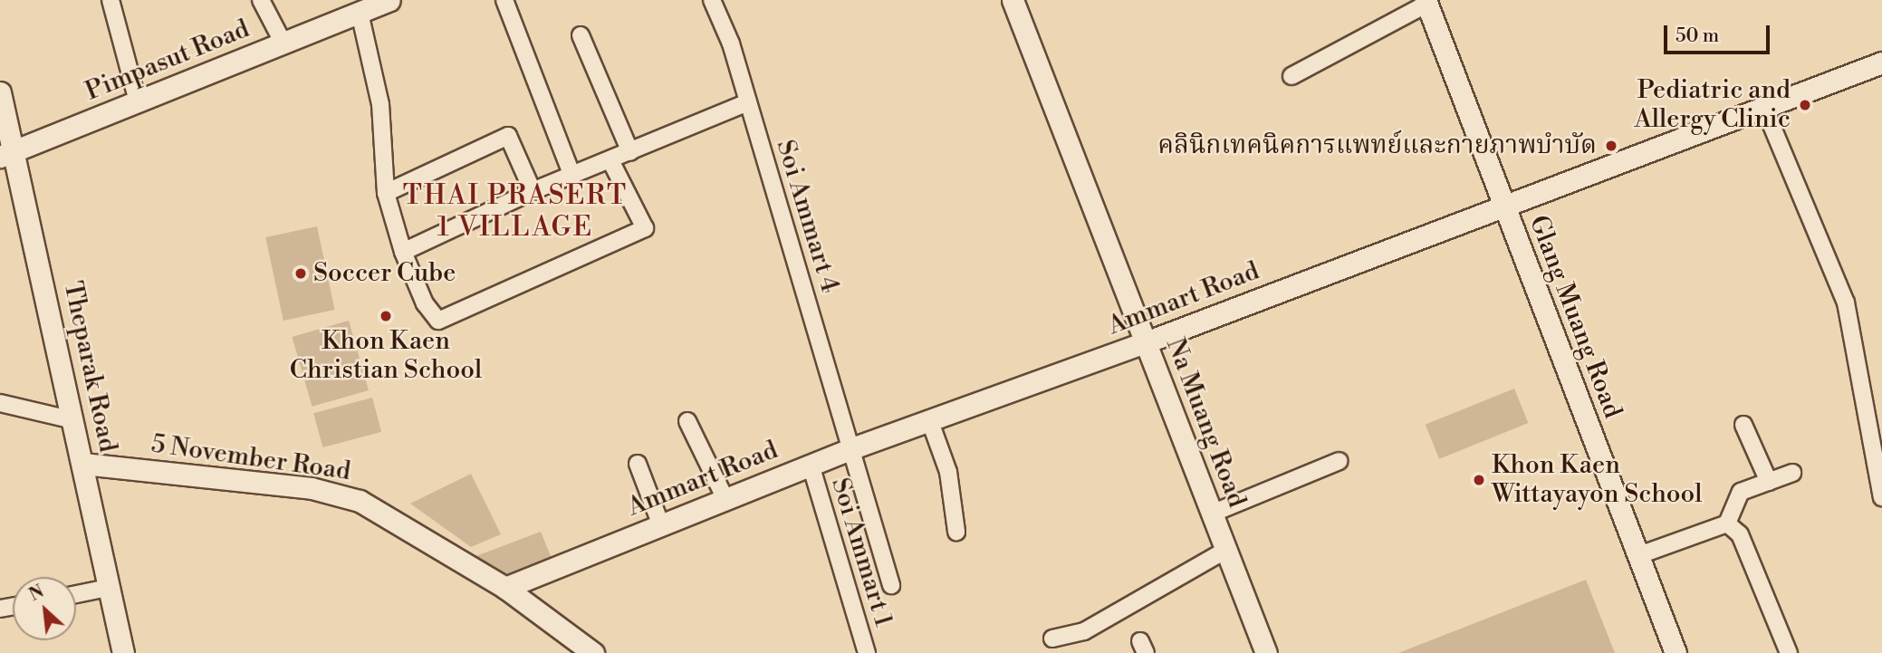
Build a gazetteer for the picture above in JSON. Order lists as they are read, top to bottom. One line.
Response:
{"streets":{"street":["Pimpasut Road","Soi Ammart 4","Ammart Road","Glang Muang Road","Theparak Road","Na Muang Road","5 November Road","Soi Ammart 1"]},"crossings":[["Pimpasut Road","Theparak Road"],["Soi Ammart 4","Ammart Road"],["Ammart Road","Glang Muang Road"],["Ammart Road","Na Muang Road"],["Ammart Road","5 November Road"],["Ammart Road","Soi Ammart 1"],["Theparak Road","5 November Road"]],"districts":["THAI PRASERT 1 VILLAGE"],"places":["Pediatric and Allergy Clinic","คลินิกเทคนิคการแพทย์และกายภาพบำบัด","Soccer Cube","Khon Kaen Christian School","Khon Kaen Wittayayon School"],"scale_bar":"50 m","north":"top left"}
